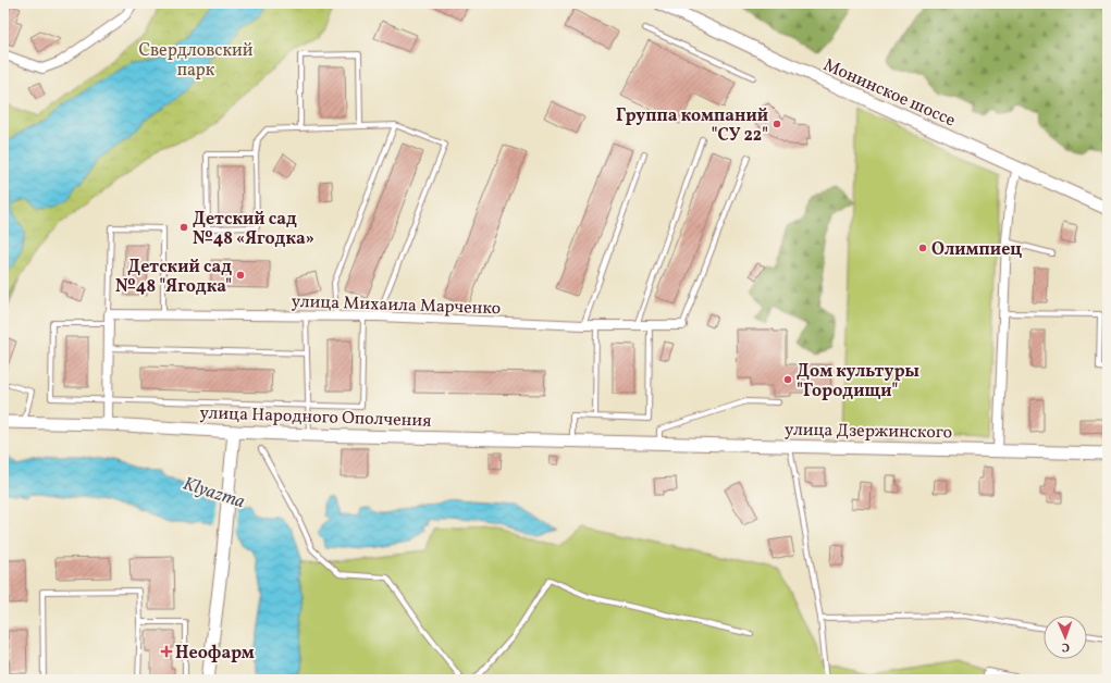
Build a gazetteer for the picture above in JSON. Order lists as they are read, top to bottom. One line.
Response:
{"streets":{"street":["Монинское шоссе","улица Михаила Марченко","улица Народного Ополчения","улица Дзержинского"]},"crossings":[["улица Народного Ополчения","улица Дзержинского"]],"water":["Klyazma"],"parks":["Свердловский парк"],"places":{"other":["Группа компаний \"СУ 22\"","Детский сад №48 «Ягодка»","Олимпиец","Детский сад №48 \"Ягодка\"","Дом культуры \"Городищи\""],"health":["Неофарм"]},"north":"bottom"}
